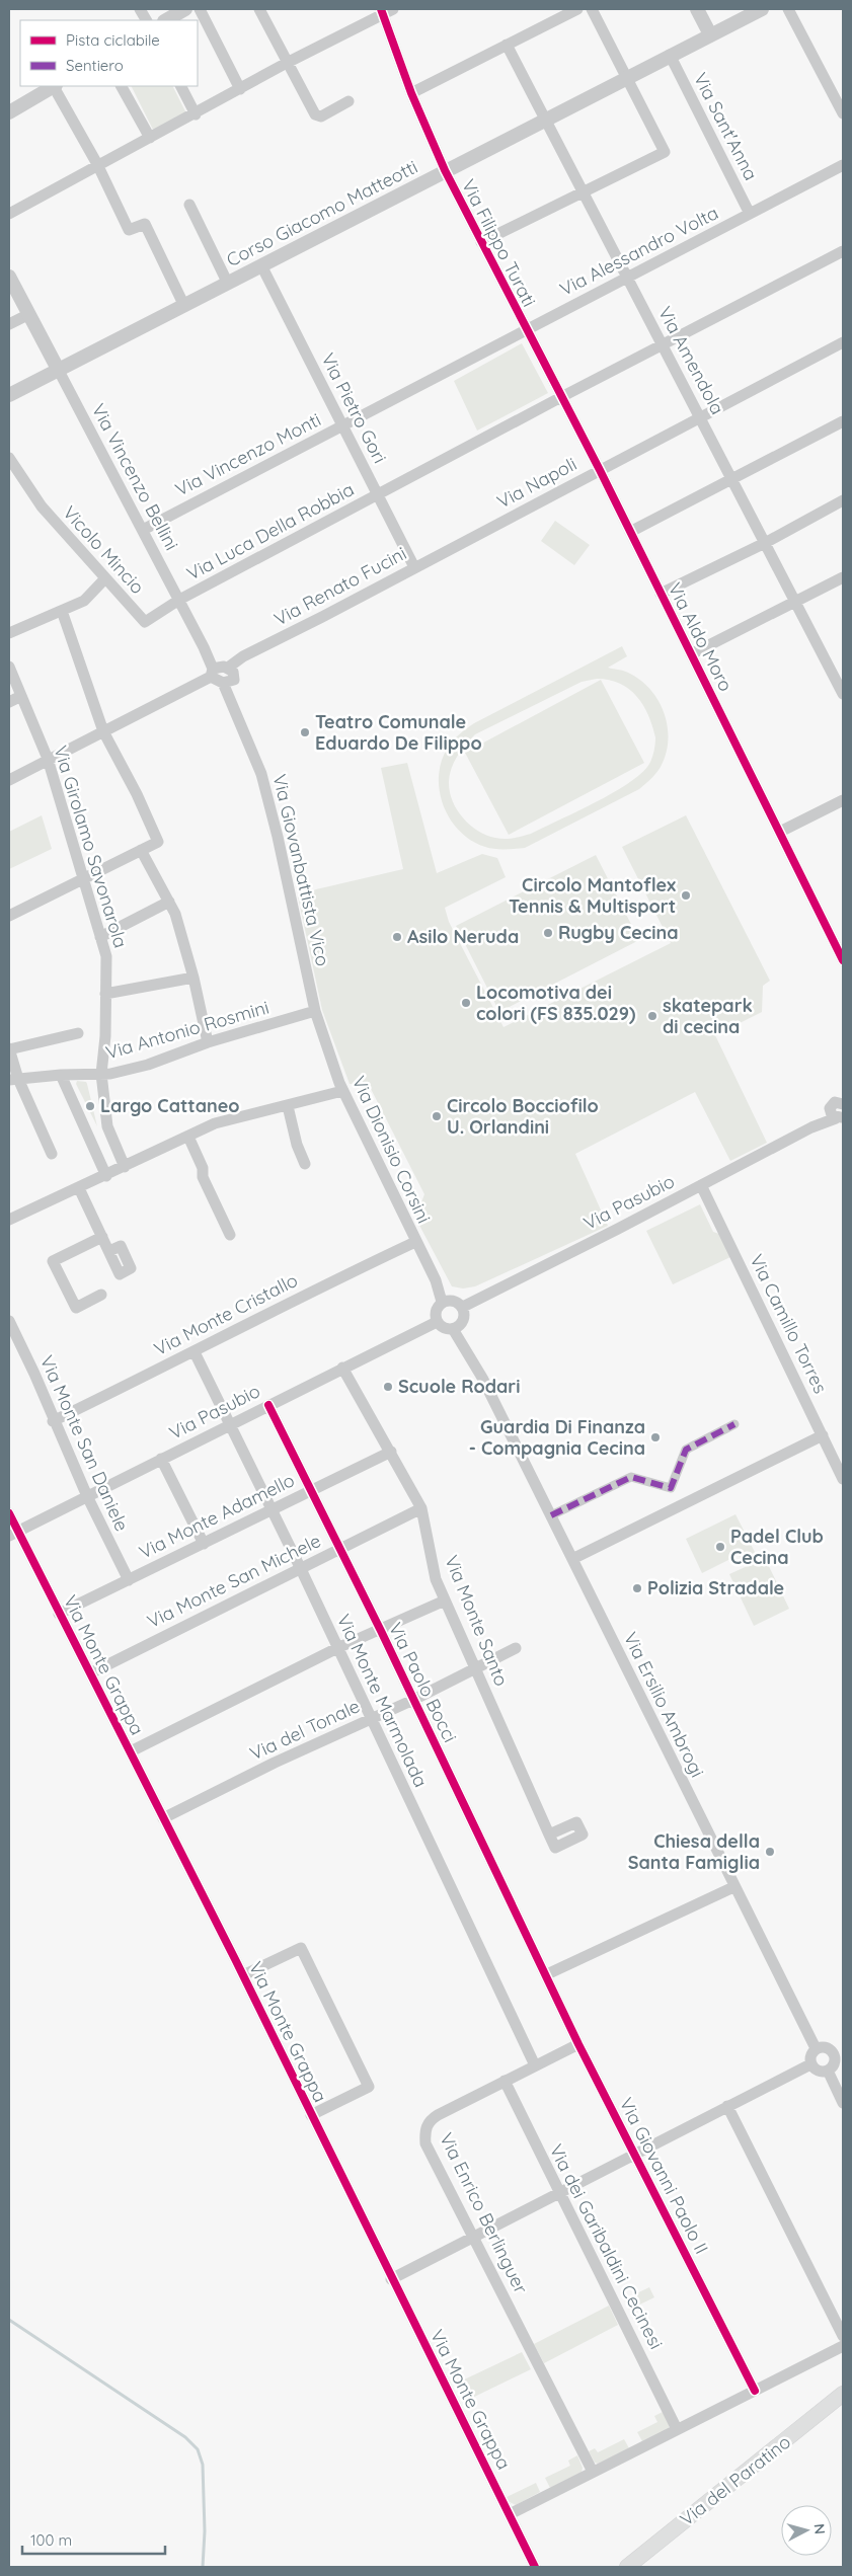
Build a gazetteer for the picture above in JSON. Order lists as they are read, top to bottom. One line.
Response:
{"streets":{"main road":["Via del Paratino"],"street":["Via Sant'Anna","Corso Giacomo Matteotti","Via Filippo Turati","Via Alessandro Volta","Via Amendola","Via Pietro Gori","Via Vincenzo Monti","Via Vincenzo Bellini","Via Napoli","Via Luca Della Robbia","Vicolo Mincio","Via Renato Fucini","Via Aldo Moro","Via Girolamo Savonarola","Via Giovanbattista Vico","Via Antonio Rosmini","Via Dionisio Corsini","Via Pasubio","Via Monte Cristallo","Via Camillo Torres","Via Monte San Daniele","Via Monte Adamello","Via Monte San Michele","Via Monte Santo","Via Monte Grappa","Via Paolo Bocci","Via Monte Marmolada","Via Ersilio Ambrogi","Via del Tonale","Via Giovanni Paolo II","Via Enrico Berlinguer","Via dei Garibaldini Cecinesi"]},"crossings":[["Via Sant'Anna","Corso Giacomo Matteotti"],["Via Sant'Anna","Via Alessandro Volta"],["Corso Giacomo Matteotti","Via Filippo Turati"],["Corso Giacomo Matteotti","Via Amendola"],["Corso Giacomo Matteotti","Via Pietro Gori"],["Corso Giacomo Matteotti","Via Vincenzo Bellini"],["Via Filippo Turati","Via Alessandro Volta"],["Via Filippo Turati","Via Aldo Moro"],["Via Alessandro Volta","Via Amendola"],["Via Alessandro Volta","Via Pietro Gori"],["Via Alessandro Volta","Via Vincenzo Monti"],["Via Alessandro Volta","Via Aldo Moro"],["Via Amendola","Via Napoli"],["Via Amendola","Via Luca Della Robbia"],["Via Pietro Gori","Via Vincenzo Monti"],["Via Pietro Gori","Via Luca Della Robbia"],["Via Pietro Gori","Via Renato Fucini"],["Via Vincenzo Monti","Via Vincenzo Bellini"],["Via Vincenzo Bellini","Via Luca Della Robbia"],["Via Vincenzo Bellini","Vicolo Mincio"],["Via Napoli","Via Renato Fucini"],["Via Napoli","Via Aldo Moro"],["Via Luca Della Robbia","Vicolo Mincio"],["Via Luca Della Robbia","Via Aldo Moro"],["Via Girolamo Savonarola","Via Antonio Rosmini"],["Via Giovanbattista Vico","Via Antonio Rosmini"],["Via Giovanbattista Vico","Via Dionisio Corsini"],["Via Antonio Rosmini","Via Dionisio Corsini"],["Via Dionisio Corsini","Via Pasubio"],["Via Dionisio Corsini","Via Monte Cristallo"],["Via Dionisio Corsini","Via Ersilio Ambrogi"],["Via Pasubio","Via Camillo Torres"],["Via Pasubio","Via Monte San Daniele"],["Via Pasubio","Via Monte Santo"],["Via Pasubio","Via Monte Grappa"],["Via Pasubio","Via Paolo Bocci"],["Via Pasubio","Via Monte Marmolada"],["Via Pasubio","Via Ersilio Ambrogi"],["Via Monte Cristallo","Via Monte San Daniele"],["Via Monte Cristallo","Via Monte Marmolada"],["Via Monte San Daniele","Via Monte Adamello"],["Via Monte Adamello","Via Monte Santo"],["Via Monte Adamello","Via Monte Grappa"],["Via Monte Adamello","Via Paolo Bocci"],["Via Monte Adamello","Via Monte Marmolada"],["Via Monte San Michele","Via Monte Santo"],["Via Monte San Michele","Via Monte Grappa"],["Via Monte San Michele","Via Paolo Bocci"],["Via Monte San Michele","Via Monte Marmolada"],["Via Monte Santo","Via del Tonale"],["Via Monte Grappa","Via del Tonale"],["Via Paolo Bocci","Via del Tonale"],["Via Paolo Bocci","Via Giovanni Paolo II"],["Via Monte Marmolada","Via del Tonale"],["Via Monte Marmolada","Via Enrico Berlinguer"],["Via Giovanni Paolo II","Via Enrico Berlinguer"],["Via Enrico Berlinguer","Via dei Garibaldini Cecinesi"]],"places":["Teatro Comunale Eduardo De Filippo","Circolo Mantoflex Tennis & Multisport","Rugby Cecina","Asilo Neruda","Locomotiva dei colori (FS 835.029)","skatepark di cecina","Largo Cattaneo","Circolo Bocciofilo U. Orlandini","Scuole Rodari","Guardia Di Finanza - Compagnia Cecina","Padel Club Cecina","Polizia Stradale","Chiesa della Santa Famiglia"],"legend":["Pista ciclabile","Sentiero"],"scale_bar":"100 m","north":"right"}
